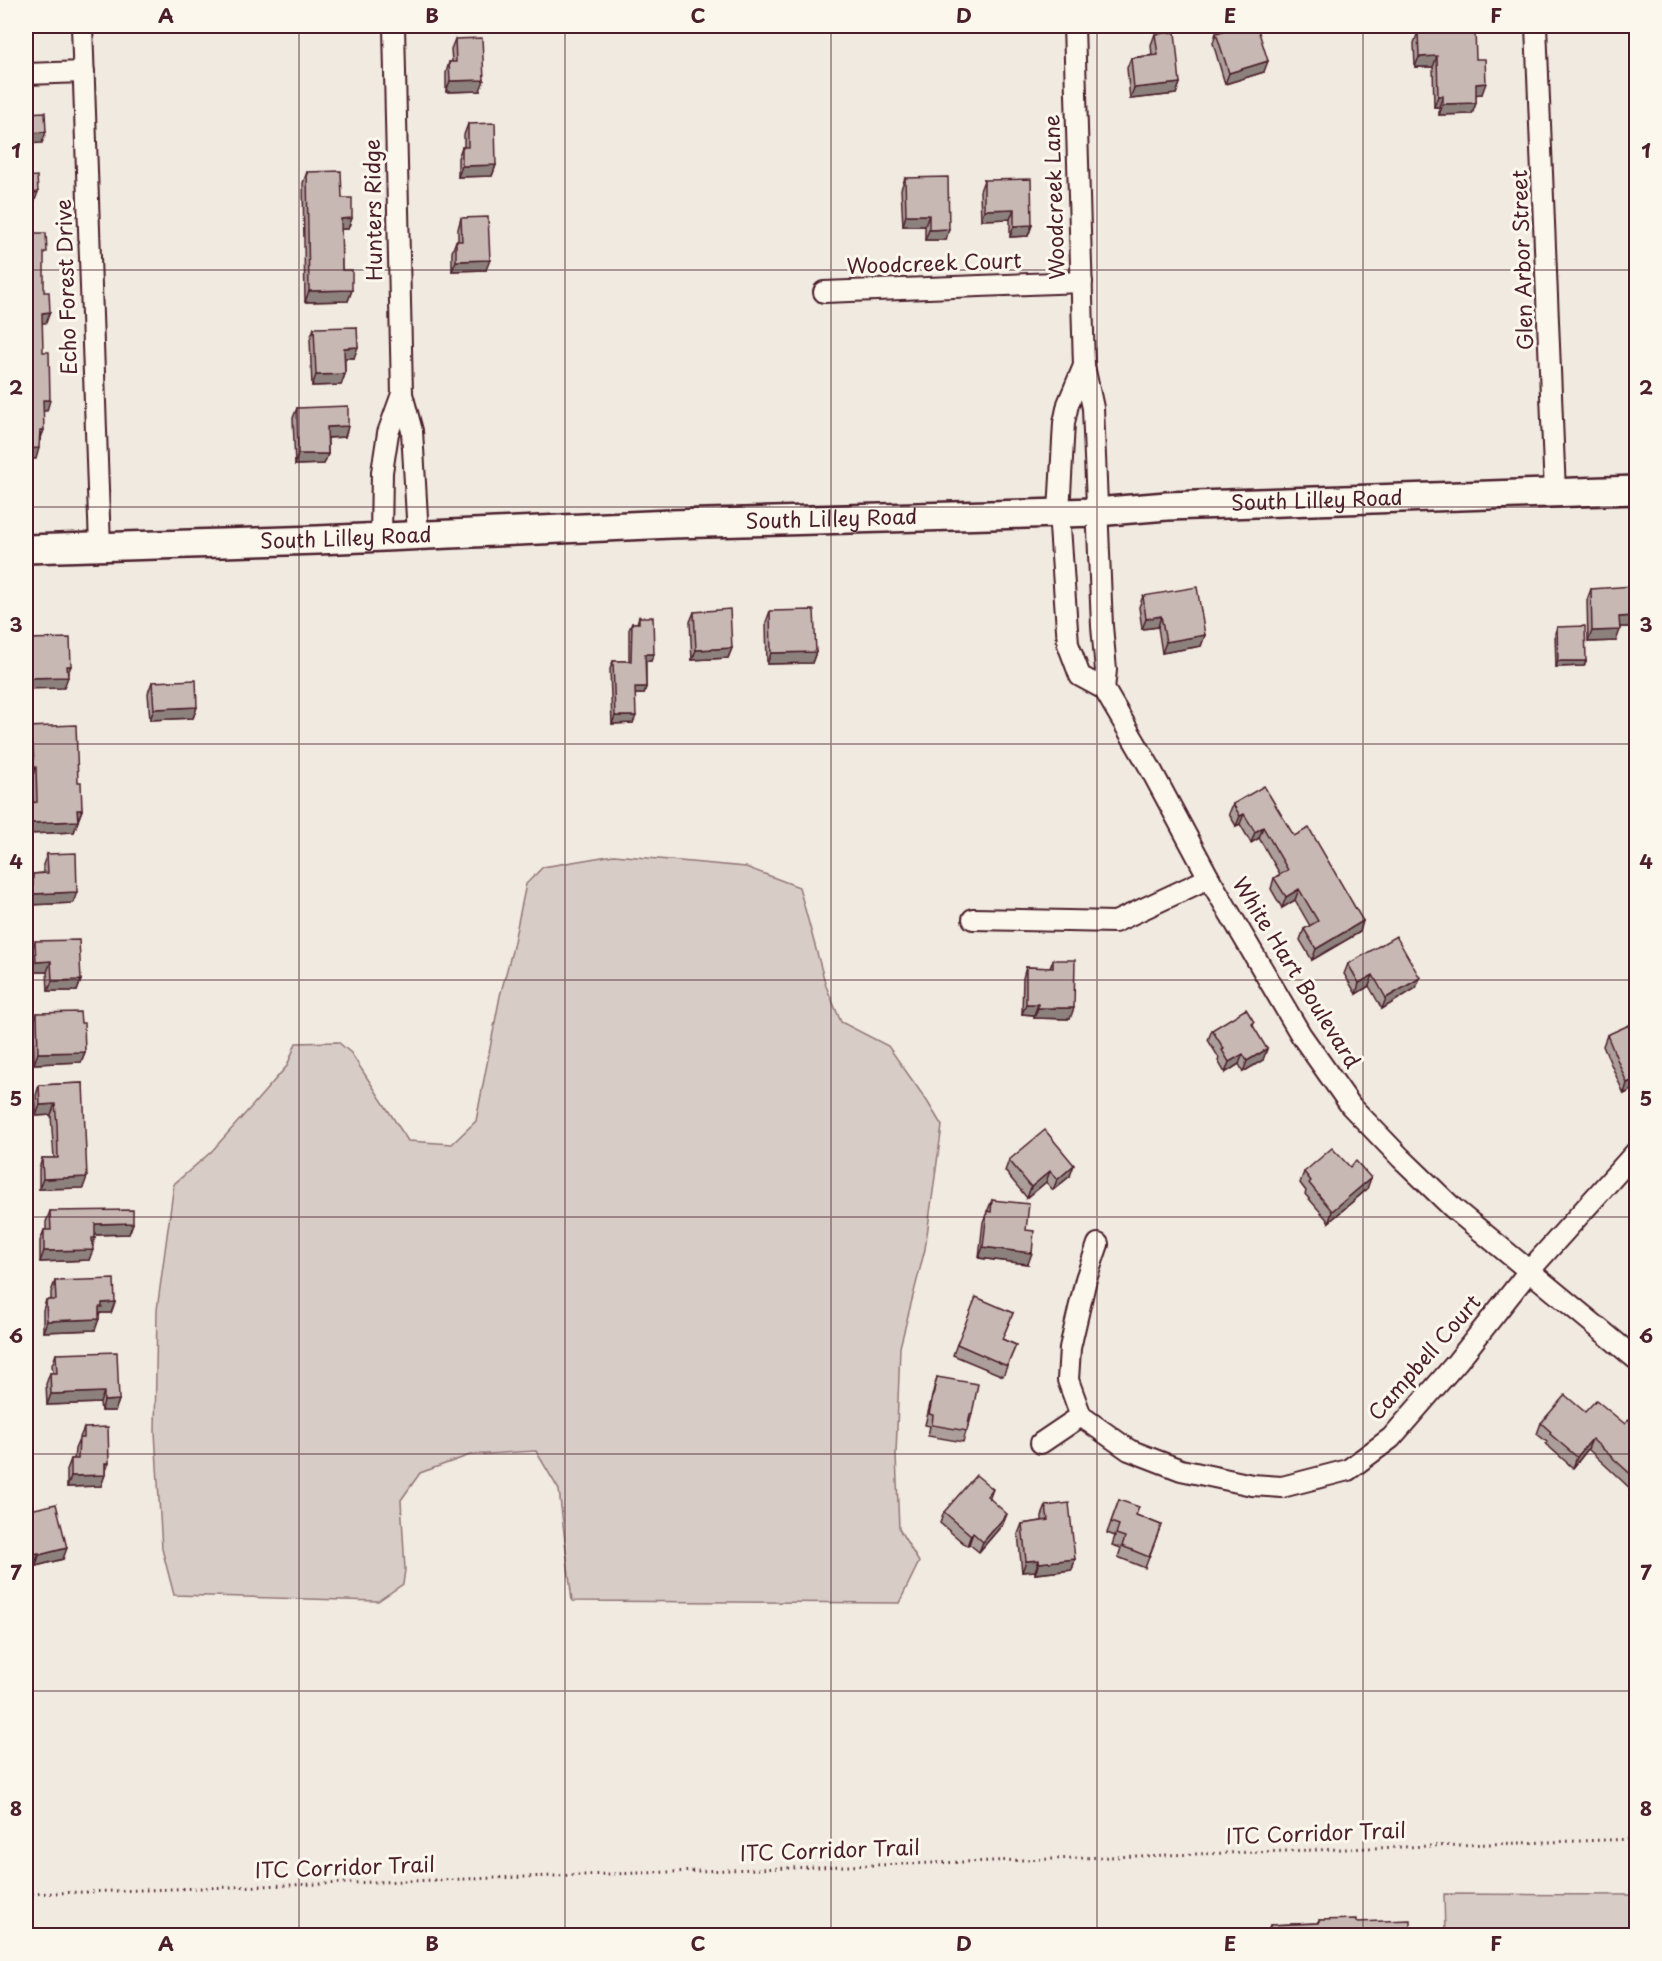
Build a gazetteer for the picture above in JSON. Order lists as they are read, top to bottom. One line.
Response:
{"streets":{"street":["Woodcreek Lane","Hunters Ridge","Glen Arbor Street","Woodcreek Court","Echo Forest Drive","South Lilley Road","White Hart Boulevard","Campbell Court"],"path":["ITC Corridor Trail"]},"crossings":[["Woodcreek Lane","Woodcreek Court"],["Woodcreek Lane","South Lilley Road"],["Woodcreek Lane","White Hart Boulevard"],["Hunters Ridge","South Lilley Road"],["Glen Arbor Street","South Lilley Road"],["Echo Forest Drive","South Lilley Road"],["South Lilley Road","White Hart Boulevard"],["White Hart Boulevard","Campbell Court"]],"grid":{"columns":["A","B","C","D","E","F"],"rows":["1","2","3","4","5","6","7","8"]}}
